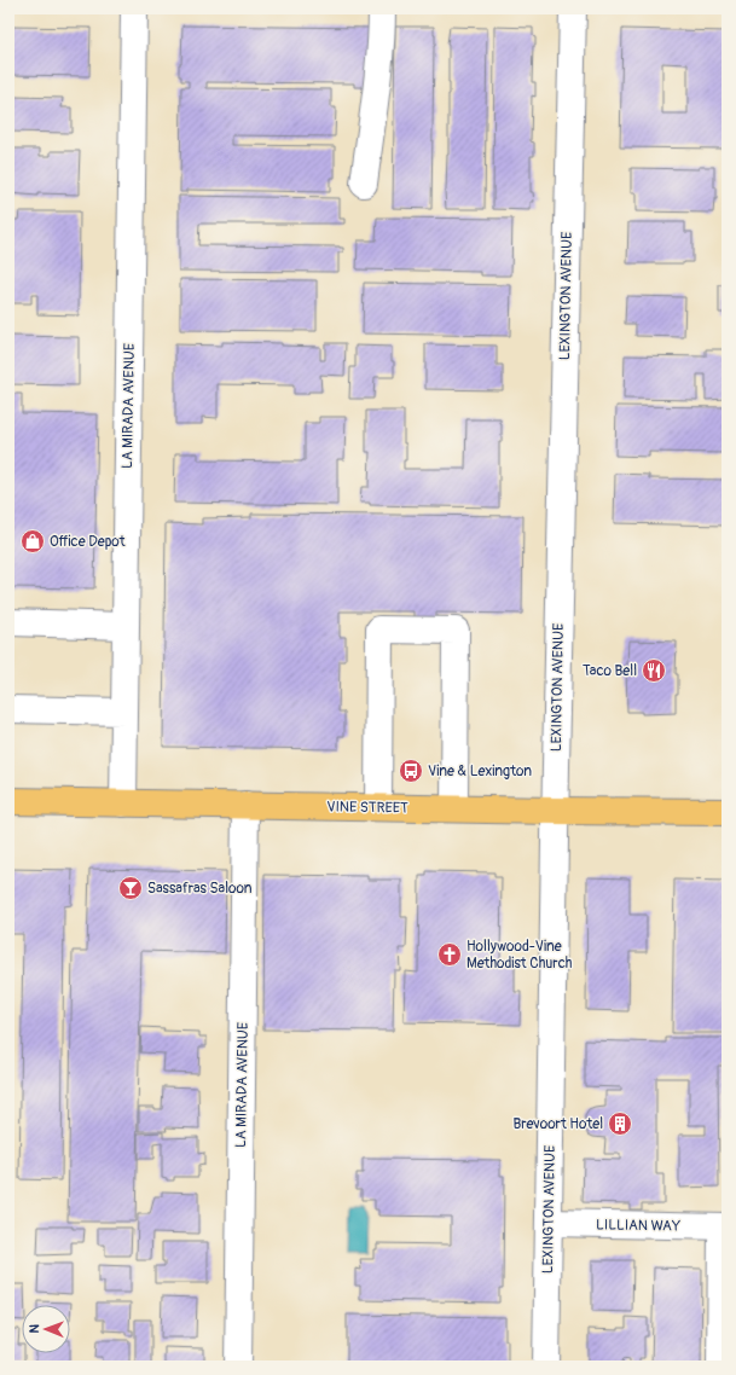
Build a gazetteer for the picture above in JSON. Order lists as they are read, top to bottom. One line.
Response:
{"streets":{"main road":["VINE STREET"],"street":["LEXINGTON AVENUE","LA MIRADA AVENUE","LILLIAN WAY"]},"crossings":[["LEXINGTON AVENUE","VINE STREET"],["LEXINGTON AVENUE","LILLIAN WAY"],["LA MIRADA AVENUE","VINE STREET"]],"places":{"shop":["Office Depot"],"restaurant":["Taco Bell"],"bus stop":["Vine & Lexington"],"bar":["Sassafras Saloon"],"church":["Hollywood-Vine Methodist Church"],"building":["Brevoort Hotel"]},"north":"left"}
